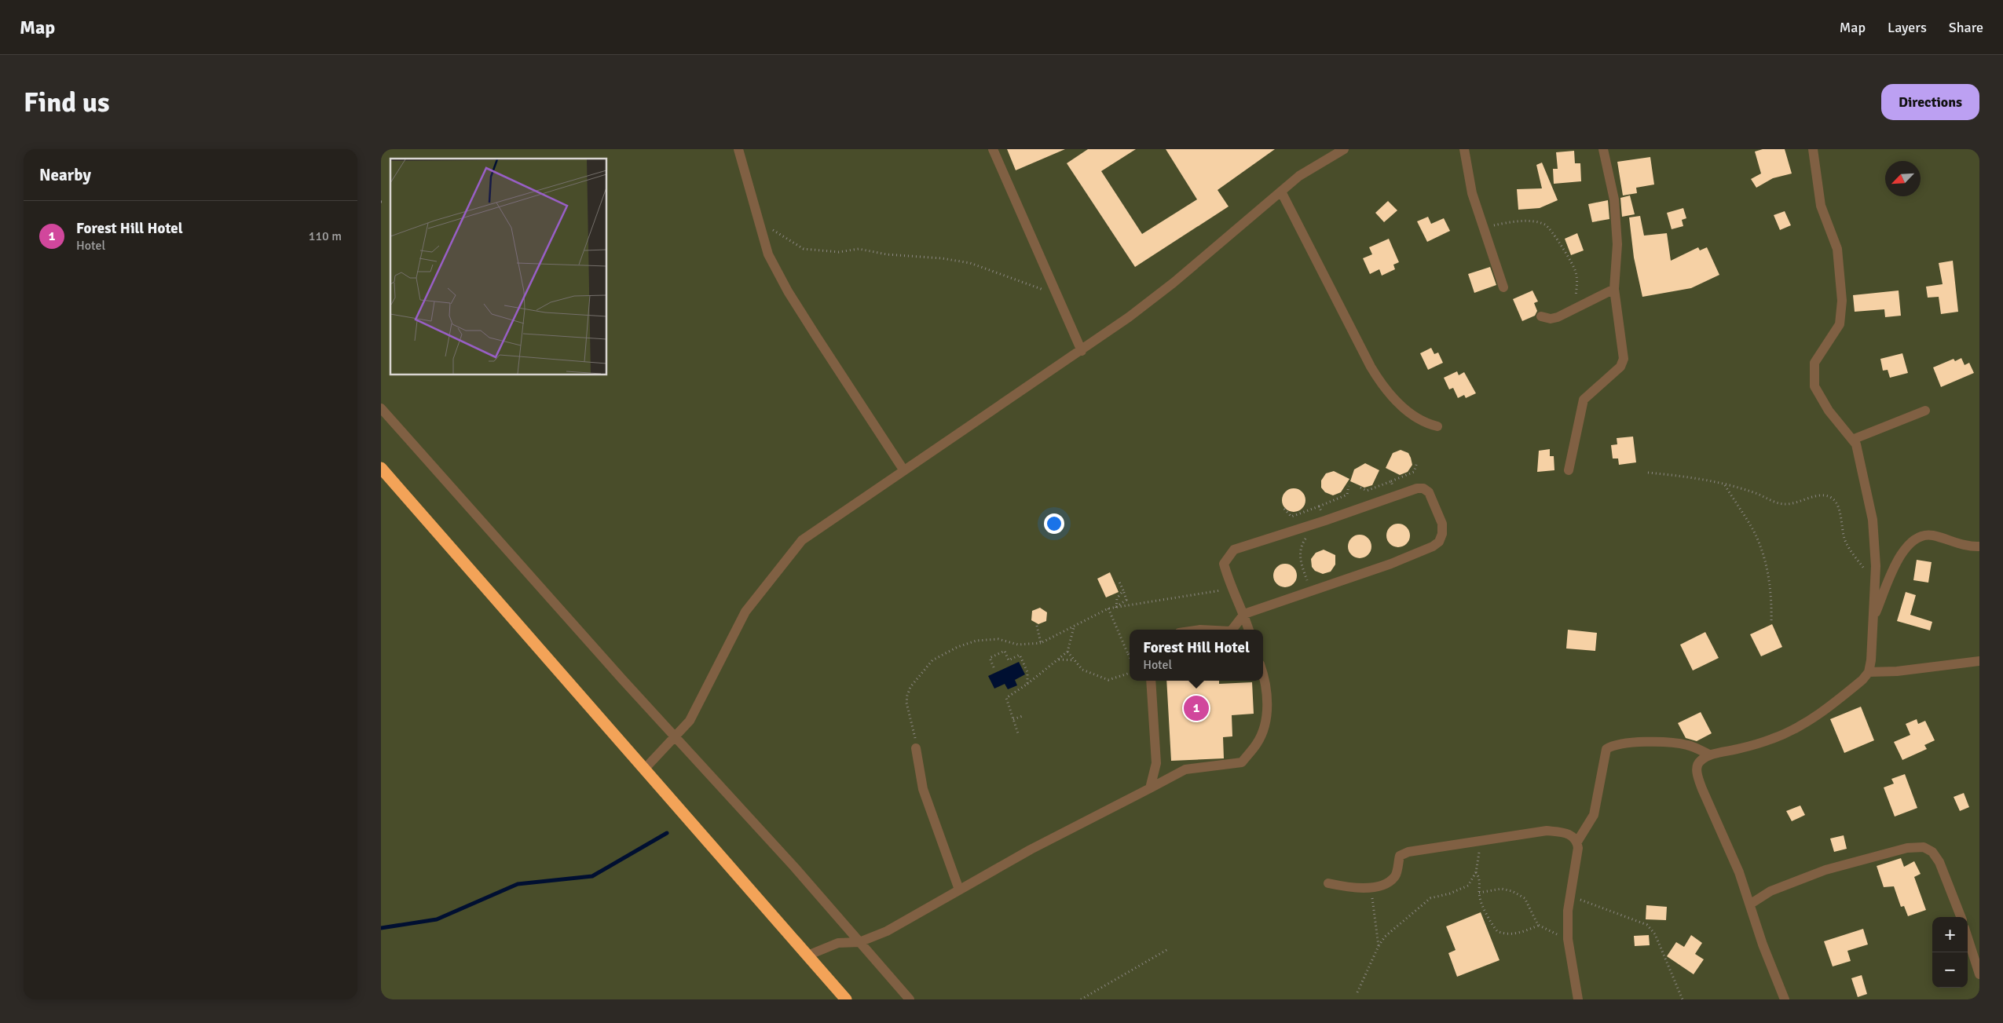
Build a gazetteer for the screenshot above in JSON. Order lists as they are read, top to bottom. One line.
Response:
{"north":"bottom left","page":{"header":"Map","nav":["Map","Layers","Share"],"buttons":"Directions","title":"Find us","heading":"Nearby","list":[{"mark":"1","name":"Forest Hill Hotel","note":"Hotel","value":"110 m"}],"popup":["Forest Hill Hotel","Hotel"],"pins":"1","map_buttons":["+","−"]}}
